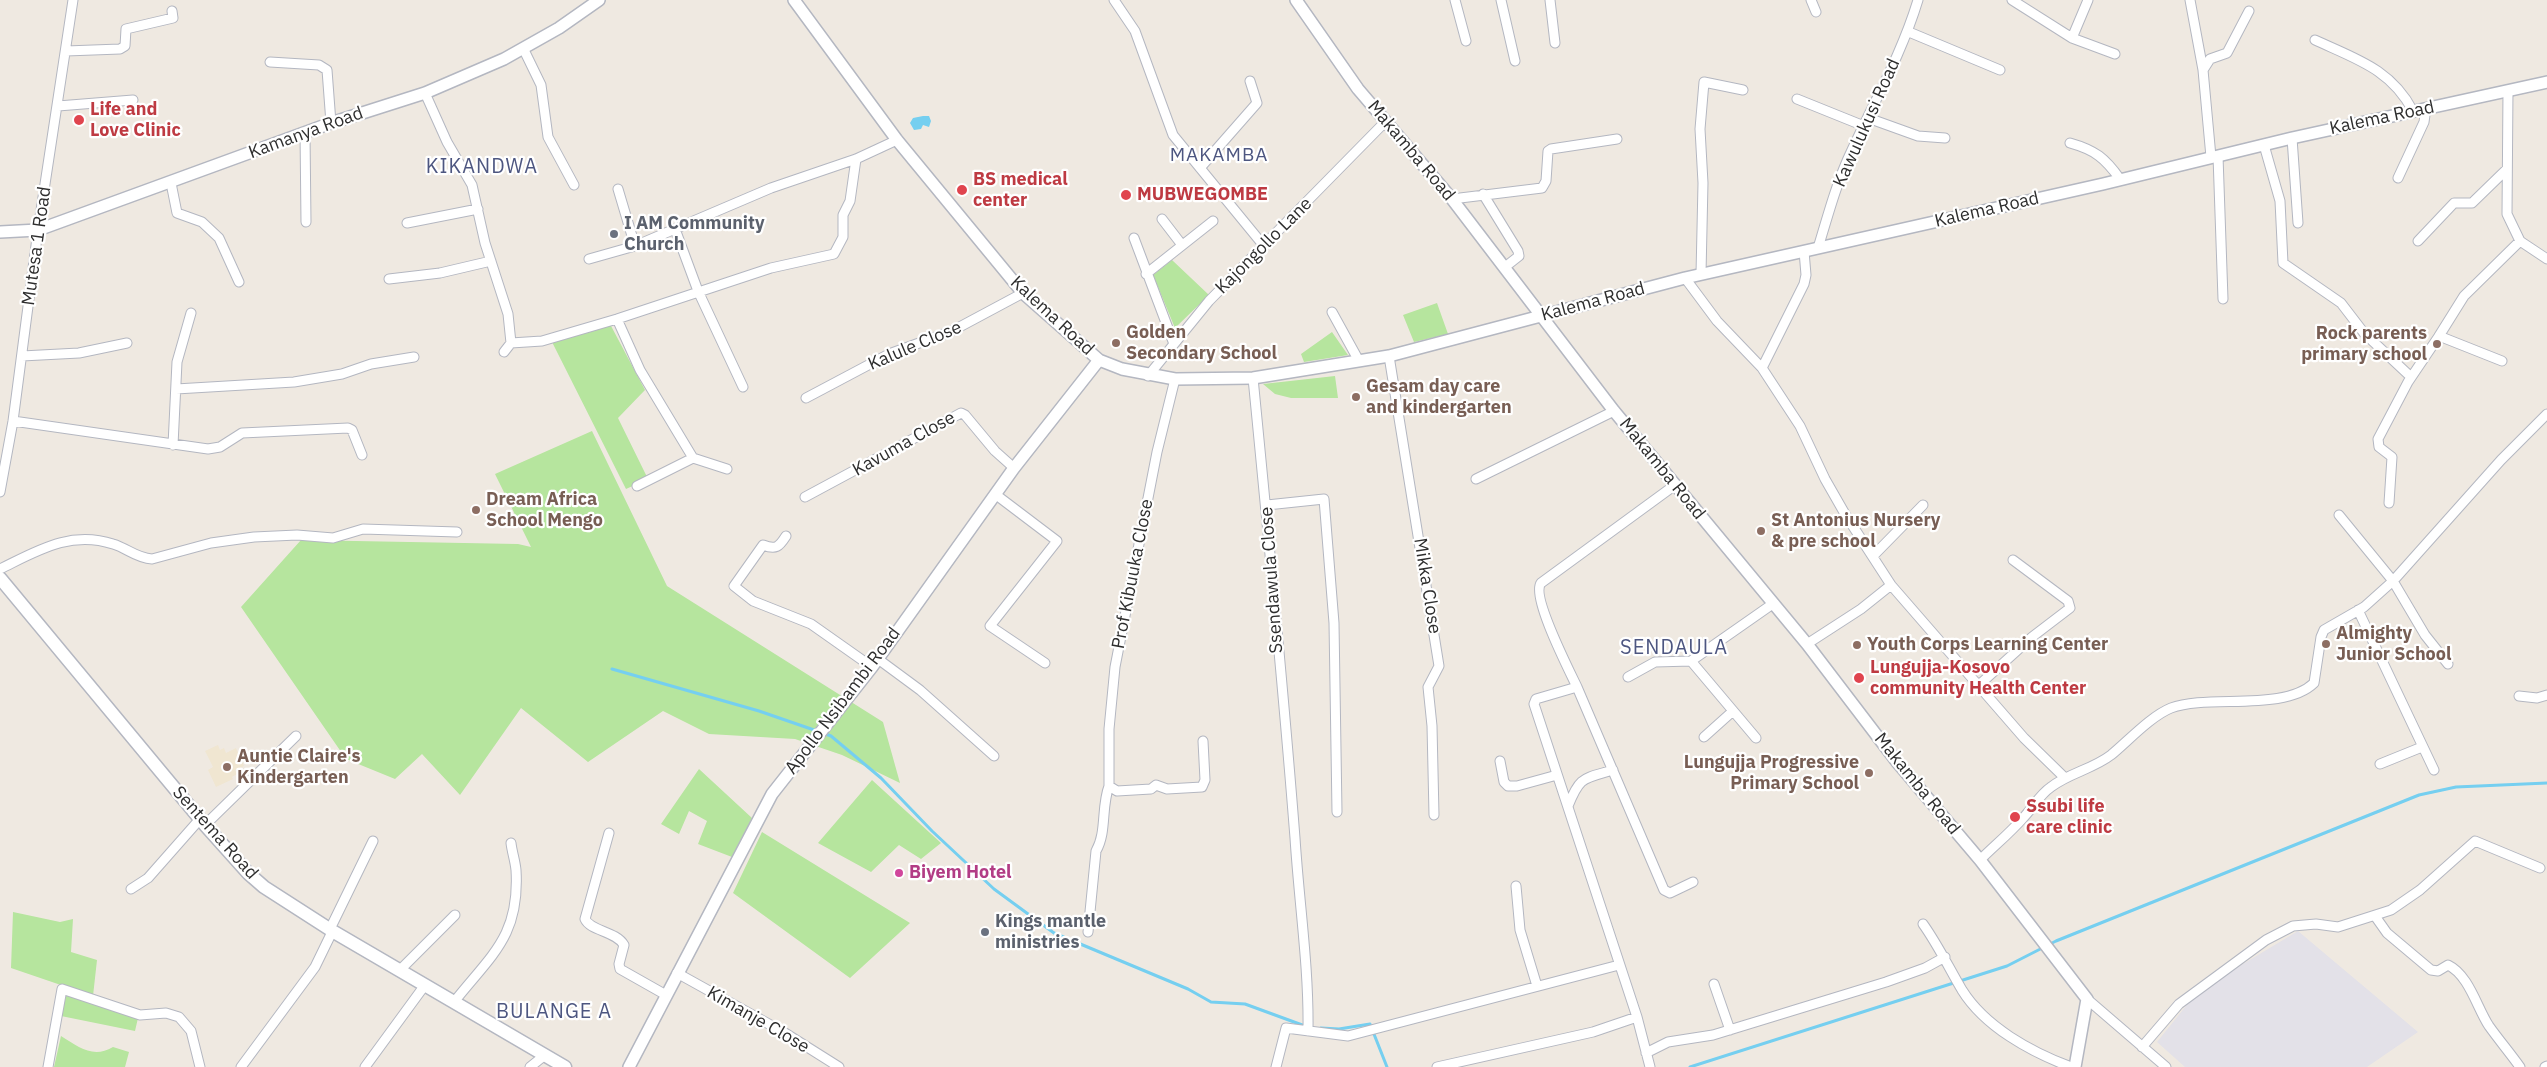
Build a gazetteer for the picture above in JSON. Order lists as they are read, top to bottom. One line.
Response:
{"streets":{"main road":["Sentema Road"],"street":["Kalema Road","Kawulukusi Road","Kamanya Road","Makamba Road","Mutesa 1 Road","Kajongollo Lane","Kalule Close","Kavuma Close","Prof Kibuuka Close","Ssendawula Close","Mikka Close","Apollo Nsibambi Road","Kimanje Close"]},"crossings":[["Kalema Road","Kawulukusi Road"],["Kalema Road","Makamba Road"],["Kalema Road","Kajongollo Lane"],["Kalema Road","Kalule Close"],["Kalema Road","Prof Kibuuka Close"],["Kalema Road","Ssendawula Close"],["Kalema Road","Mikka Close"],["Kalema Road","Apollo Nsibambi Road"],["Kamanya Road","Mutesa 1 Road"],["Makamba Road","Kajongollo Lane"],["Kavuma Close","Apollo Nsibambi Road"],["Apollo Nsibambi Road","Kimanje Close"]],"districts":["MAKAMBA","KIKANDWA","SENDAULA","BULANGE A"],"places":["Life and Love Clinic","BS medical center","MUBWEGOMBE","I AM Community Church","Golden Secondary School","Rock parents primary school","Gesam day care and kindergarten","Dream Africa School Mengo","St Antonius Nursery & pre school","Almighty Junior School","Youth Corps Learning Center","Lungujja-Kosovo community Health Center","Auntie Claire's Kindergarten","Lungujja Progressive Primary School","Ssubi life care clinic","Biyem Hotel","Kings mantle ministries"]}
